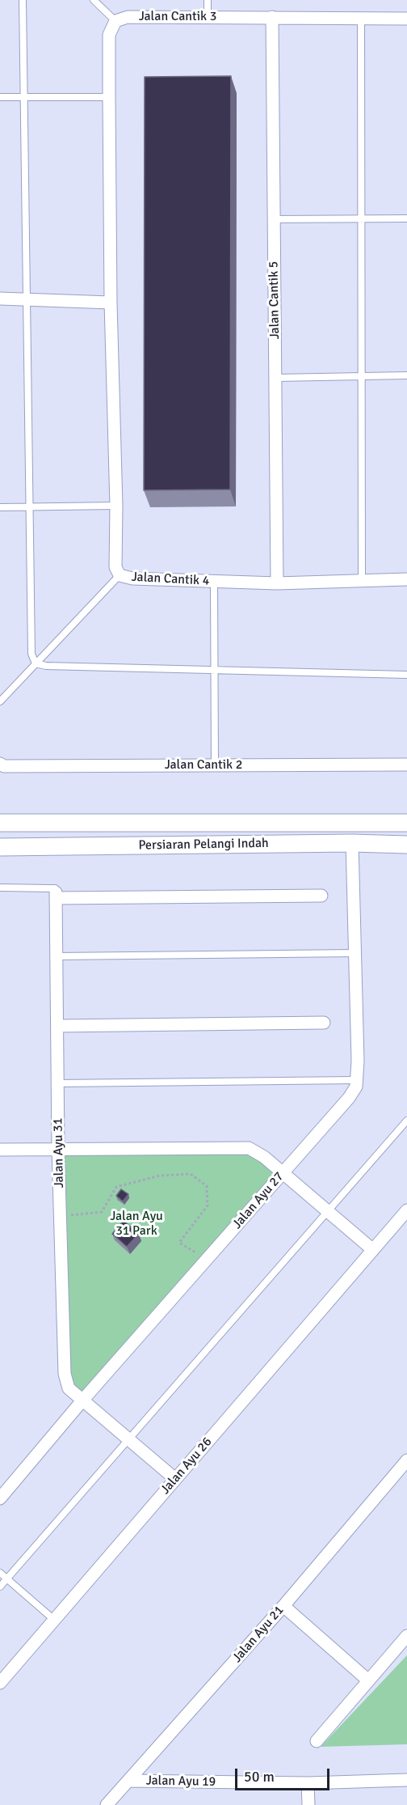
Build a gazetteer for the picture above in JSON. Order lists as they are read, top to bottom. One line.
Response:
{"streets":{"main road":["Persiaran Pelangi Indah"],"street":["Jalan Cantik 3","Jalan Cantik 5","Jalan Cantik 4","Jalan Cantik 2","Jalan Ayu 31","Jalan Ayu 27","Jalan Ayu 26","Jalan Ayu 21","Jalan Ayu 19"]},"crossings":[["Jalan Cantik 3","Jalan Cantik 5"],["Jalan Cantik 5","Jalan Cantik 4"],["Persiaran Pelangi Indah","Jalan Ayu 27"],["Jalan Ayu 31","Jalan Ayu 27"],["Jalan Ayu 31","Jalan Ayu 26"],["Jalan Ayu 21","Jalan Ayu 19"]],"parks":["Jalan Ayu 31 Park"],"scale_bar":"50 m"}
